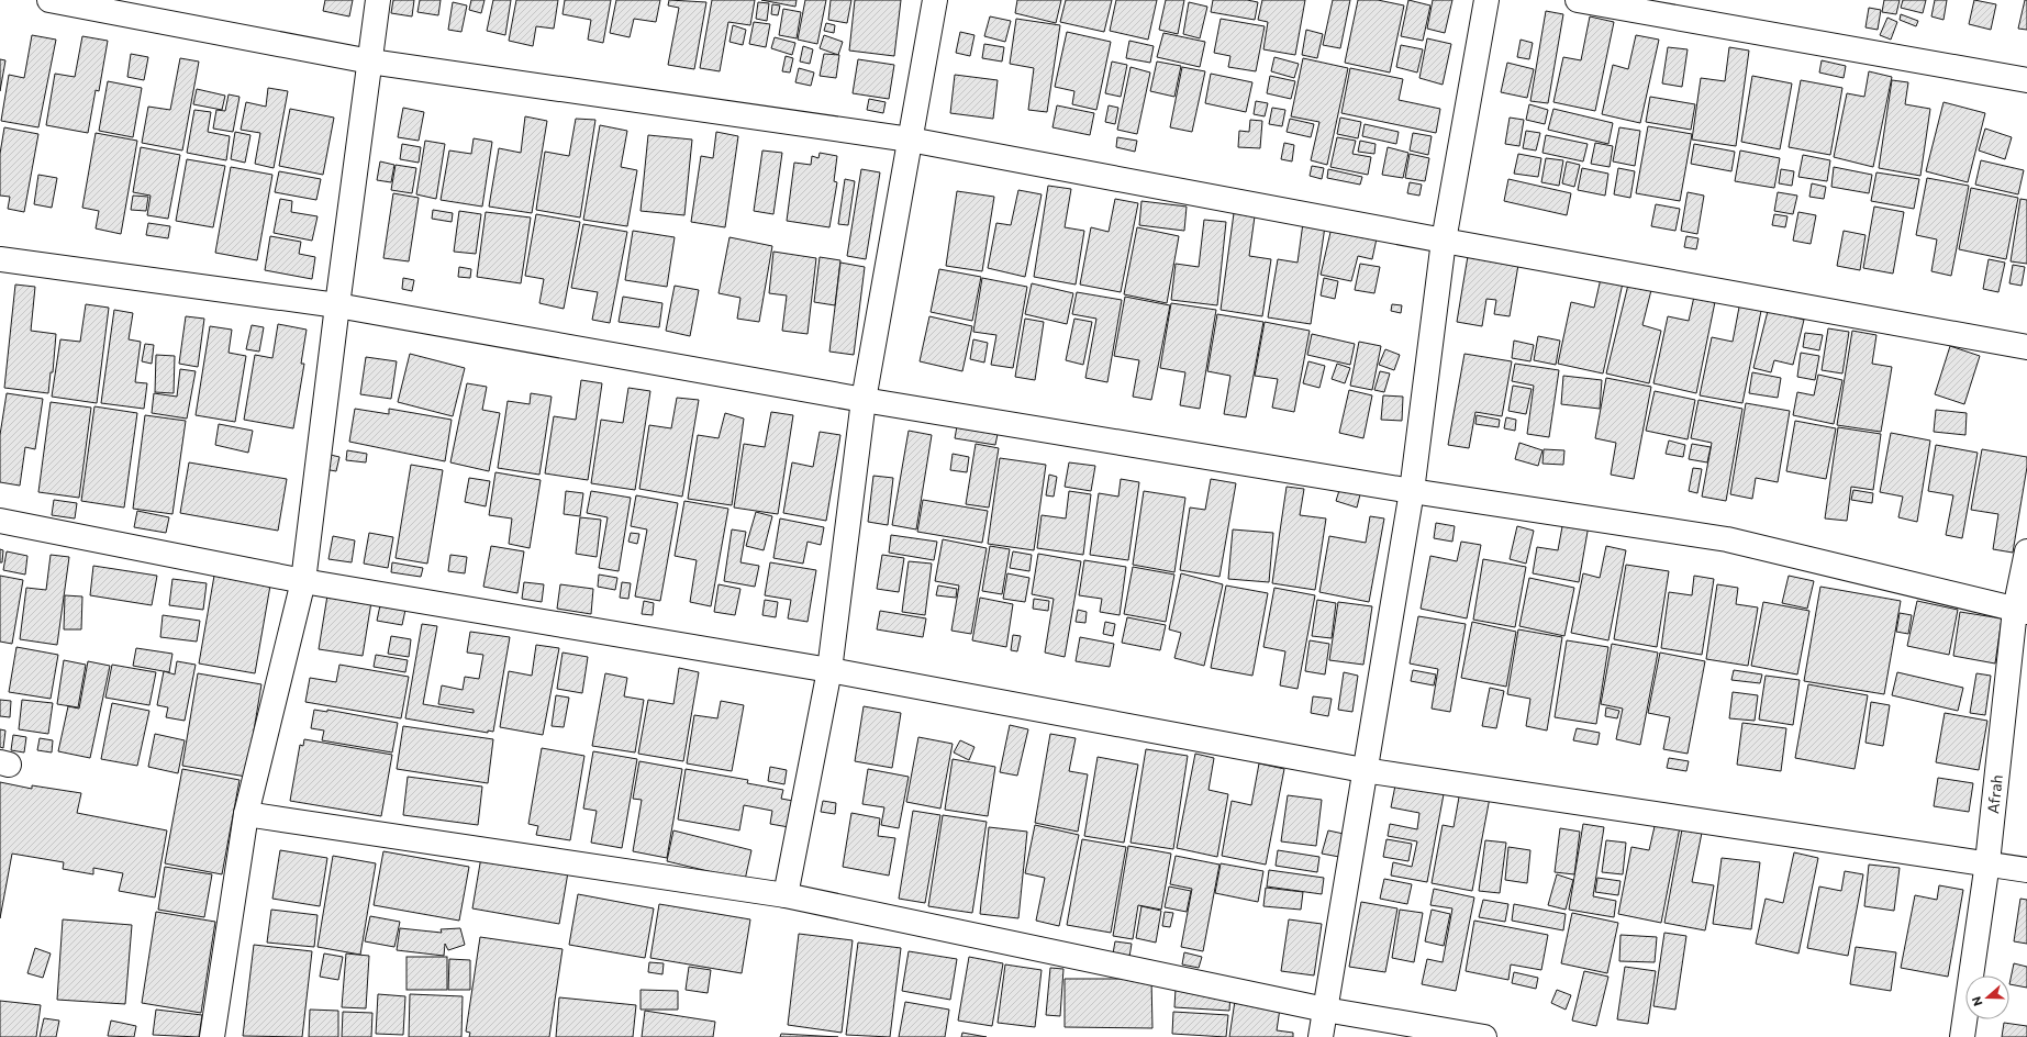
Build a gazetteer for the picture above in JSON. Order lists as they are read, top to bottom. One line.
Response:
{"streets":{"street":["Afrah"]},"north":"left"}
